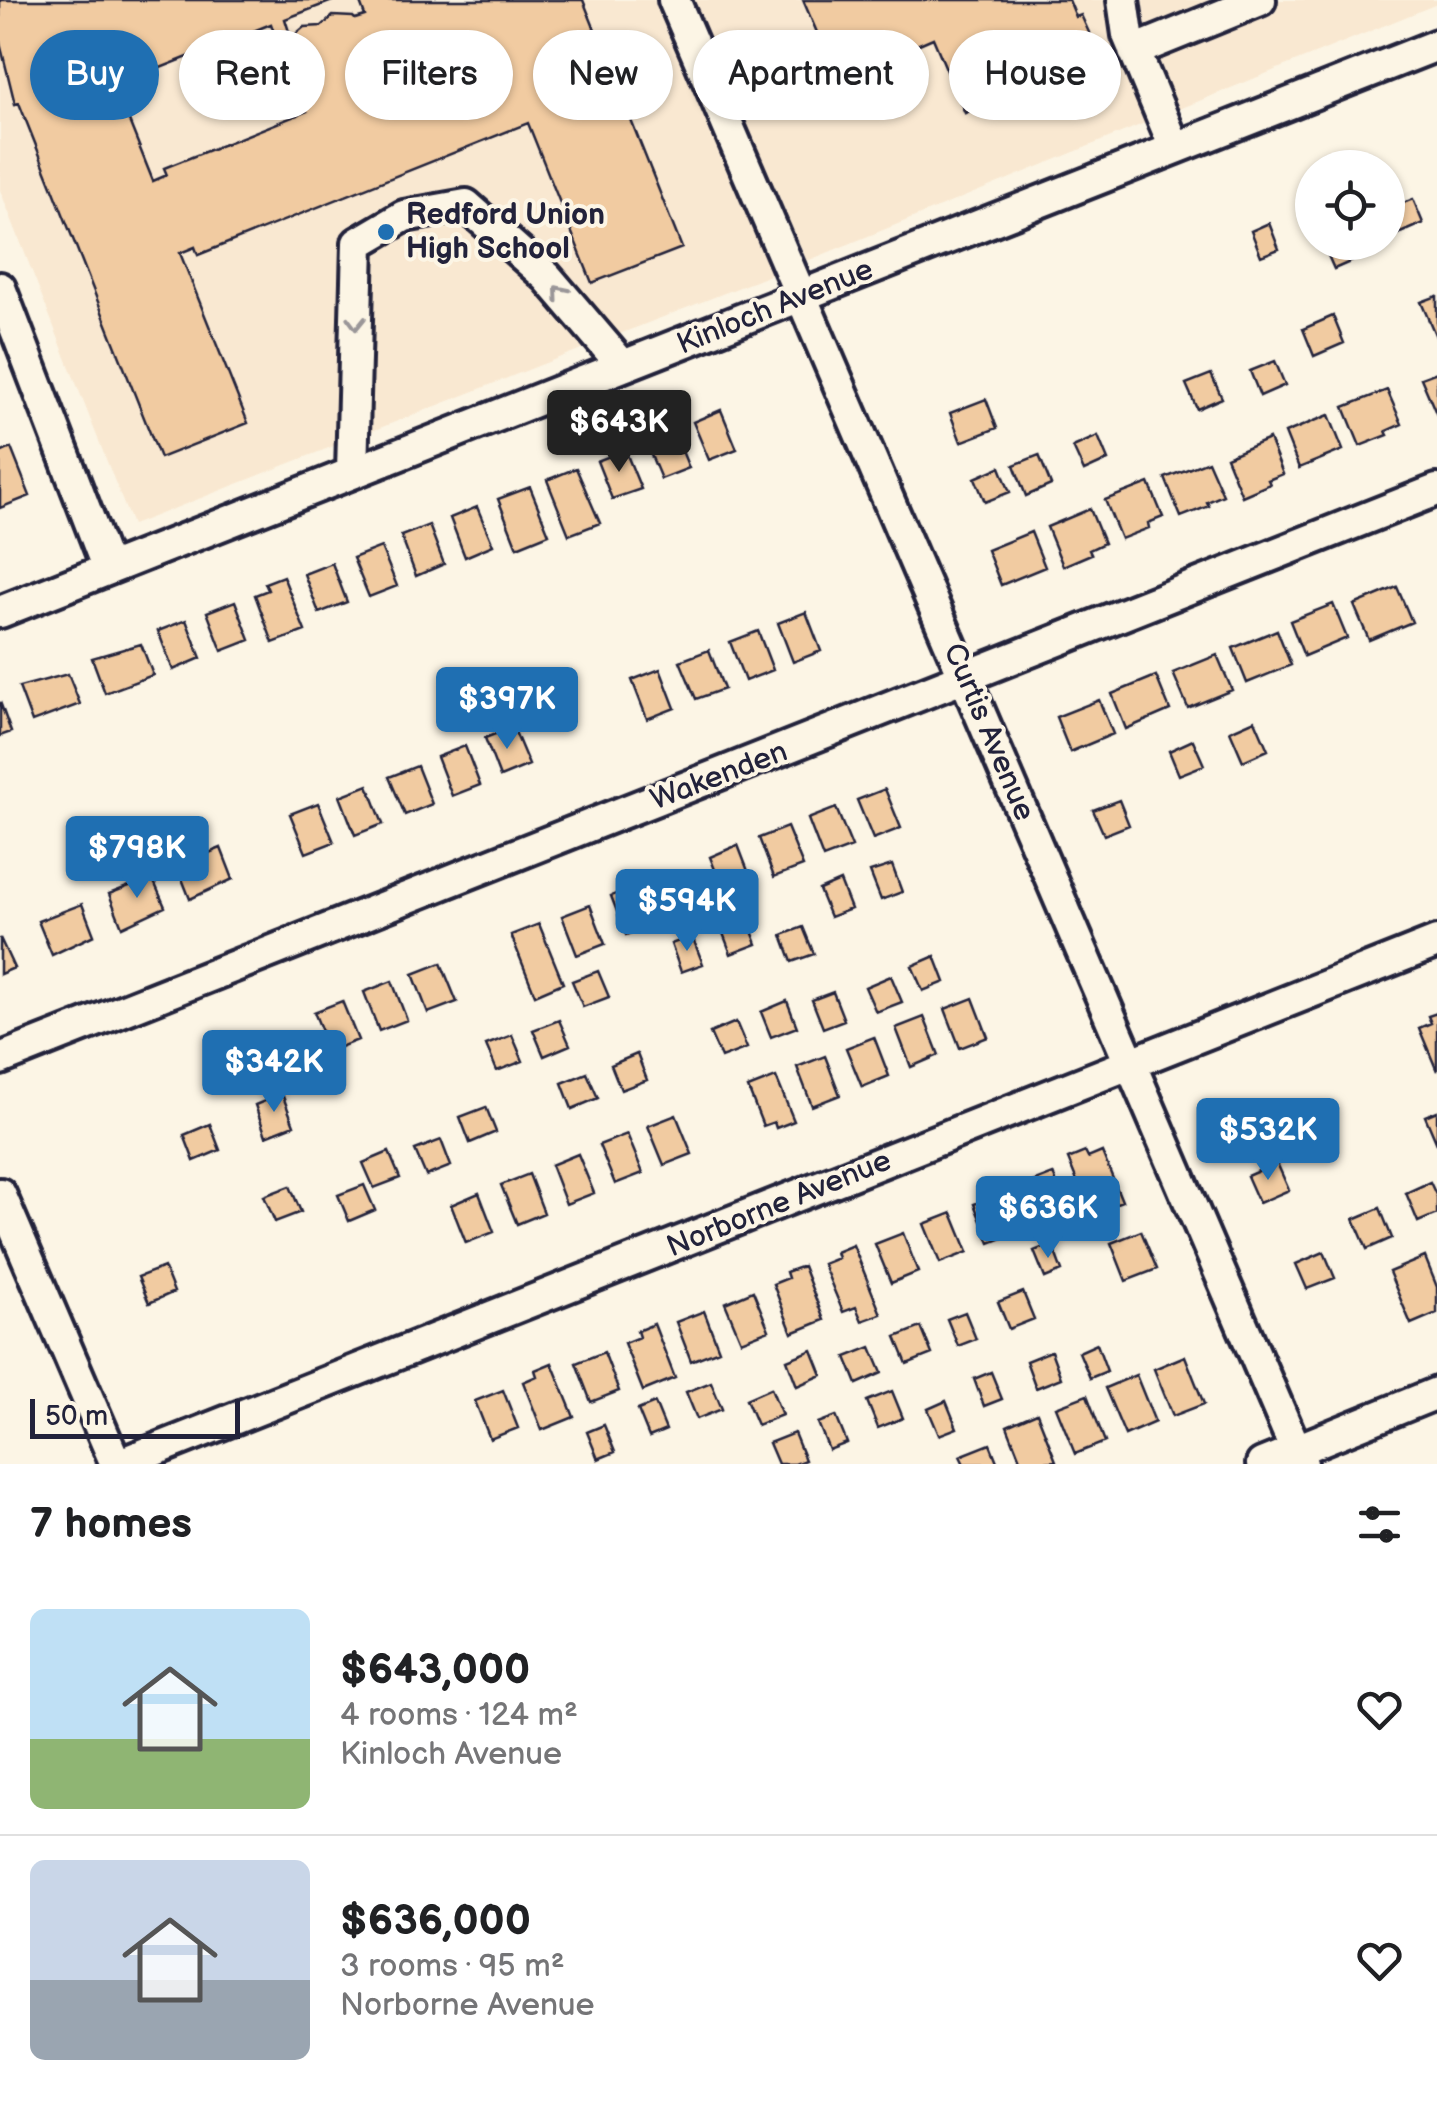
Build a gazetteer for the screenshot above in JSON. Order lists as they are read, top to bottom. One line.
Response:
{"streets":{"street":["Kinloch Avenue","Curtis Avenue","Wakenden","Norborne Avenue"]},"crossings":[["Kinloch Avenue","Curtis Avenue"],["Curtis Avenue","Wakenden"],["Curtis Avenue","Norborne Avenue"]],"places":["Redford Union High School"],"scale_bar":"50 m","page":{"chip":["Buy","Rent","Filters","New","Apartment","House"],"price":["$643K","$397K","$798K","$594K","$342K","$532K","$636K"],"scale":"50 m","heading":"7 homes","list":[{"name":"$643,000","note":"4 rooms · 124 m² · Kinloch Avenue"},{"name":"$636,000","note":"3 rooms · 95 m² · Norborne Avenue"}]}}
